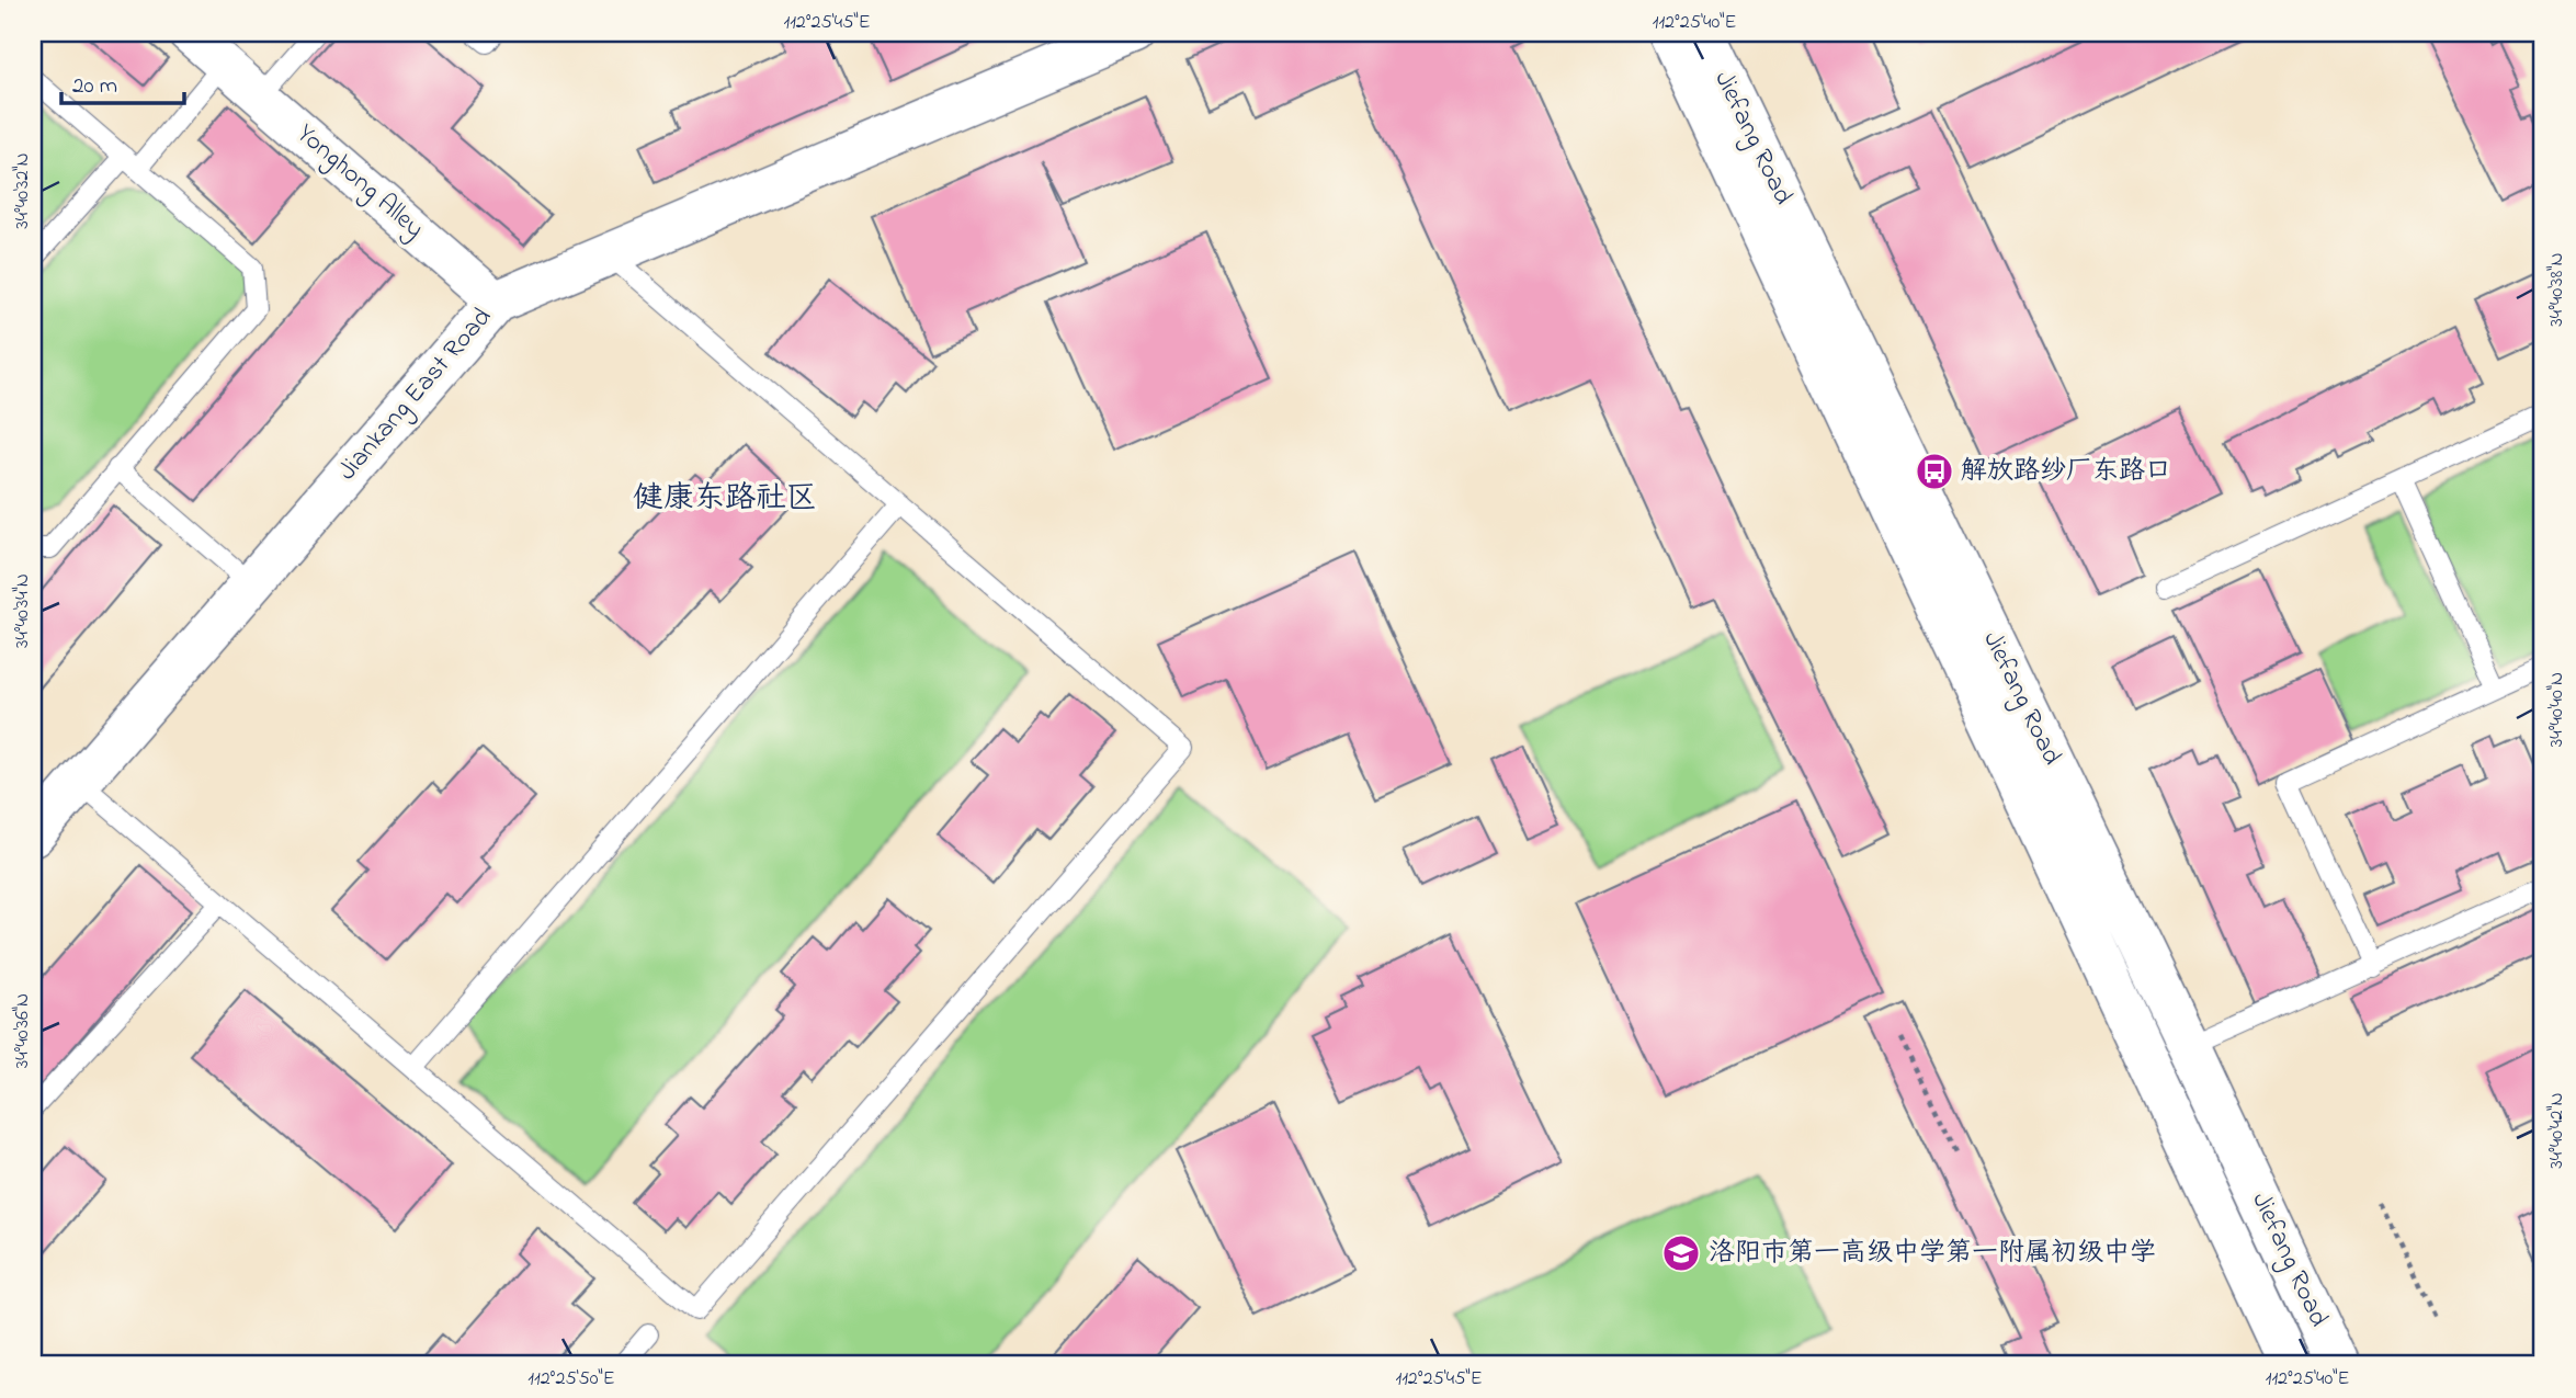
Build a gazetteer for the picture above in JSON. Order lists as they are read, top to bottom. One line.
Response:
{"streets":{"main road":["Jiefang Road","Jiankang East Road"],"street":["Yonghong Alley"]},"crossings":[["Yonghong Alley","Jiankang East Road"]],"districts":["健康东路社区"],"places":{"bus stop":["解放路纱厂东路口"],"school or university":["洛阳市第一高级中学第一附属初级中学"]},"scale_bar":"20 m","coordinates":["112°25'45\"E","112°25'40\"E","34°40'32\"N","34°40'38\"N","34°40'34\"N","34°40'40\"N","34°40'36\"N","34°40'42\"N","112°25'50\"E"]}
